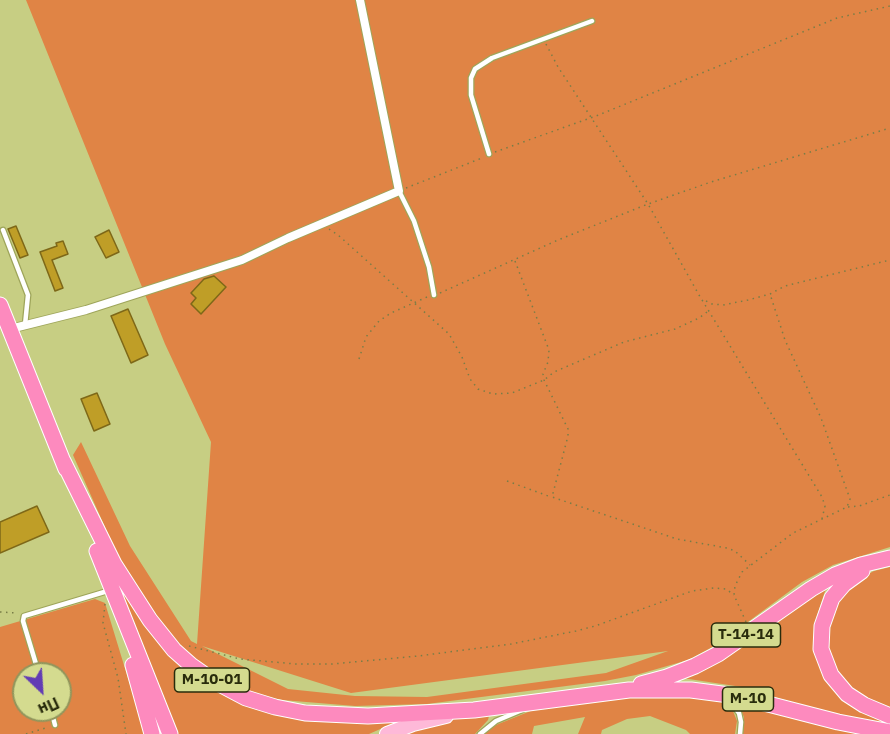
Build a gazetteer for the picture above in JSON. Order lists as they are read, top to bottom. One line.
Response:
{"streets":{"highway":["Т-14-14","М-10-01","М-10"]},"crossings":[["Т-14-14","М-10"],["М-10-01","М-10"]],"north":"bottom right"}
